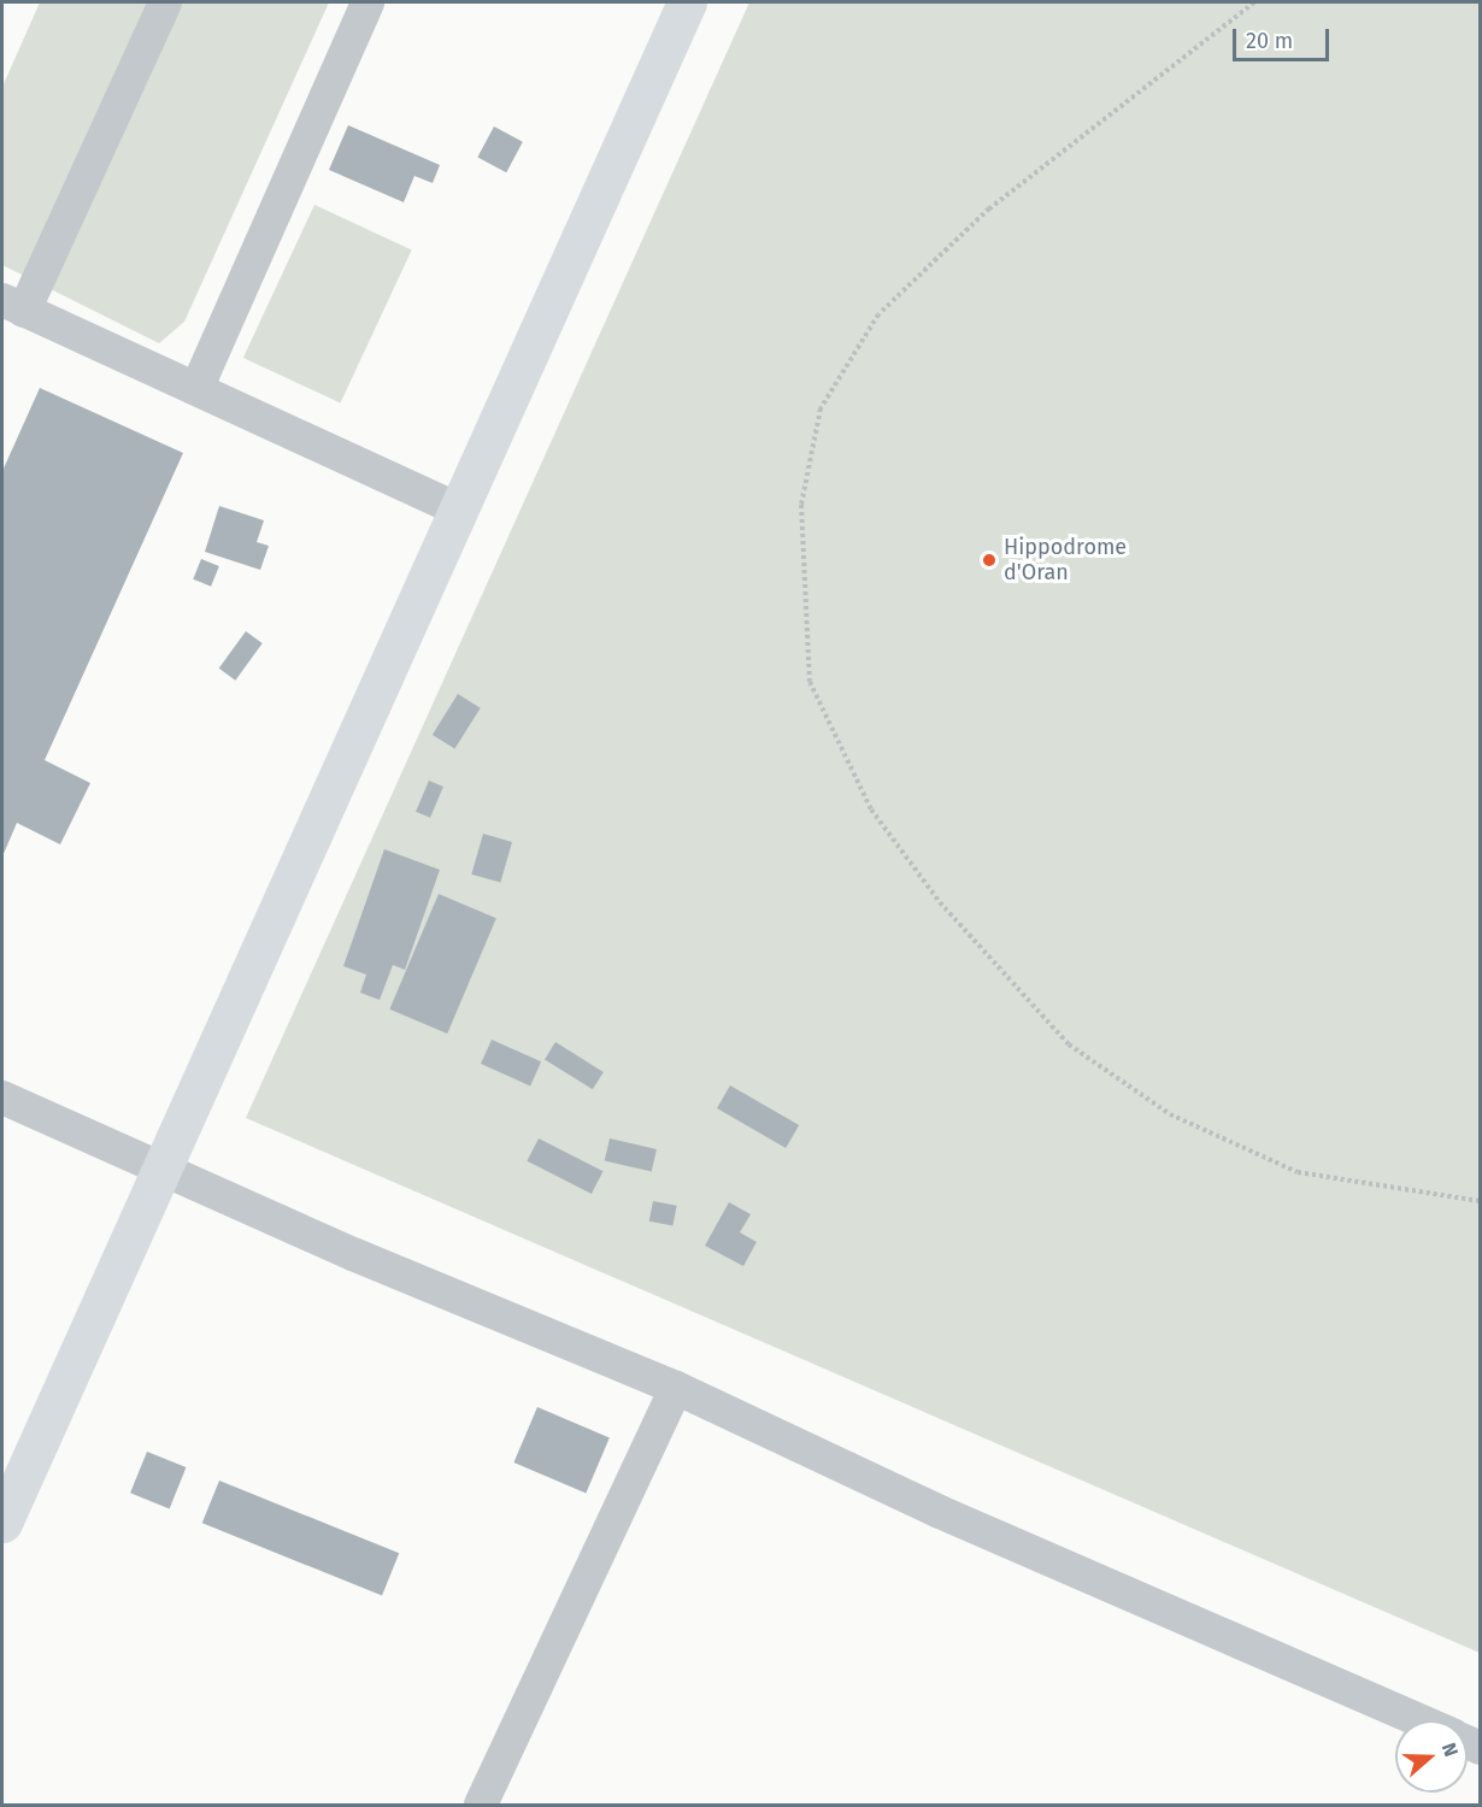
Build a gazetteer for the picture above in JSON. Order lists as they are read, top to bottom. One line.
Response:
{"places":["Hippodrome d'Oran"],"scale_bar":"20 m","north":"right"}
